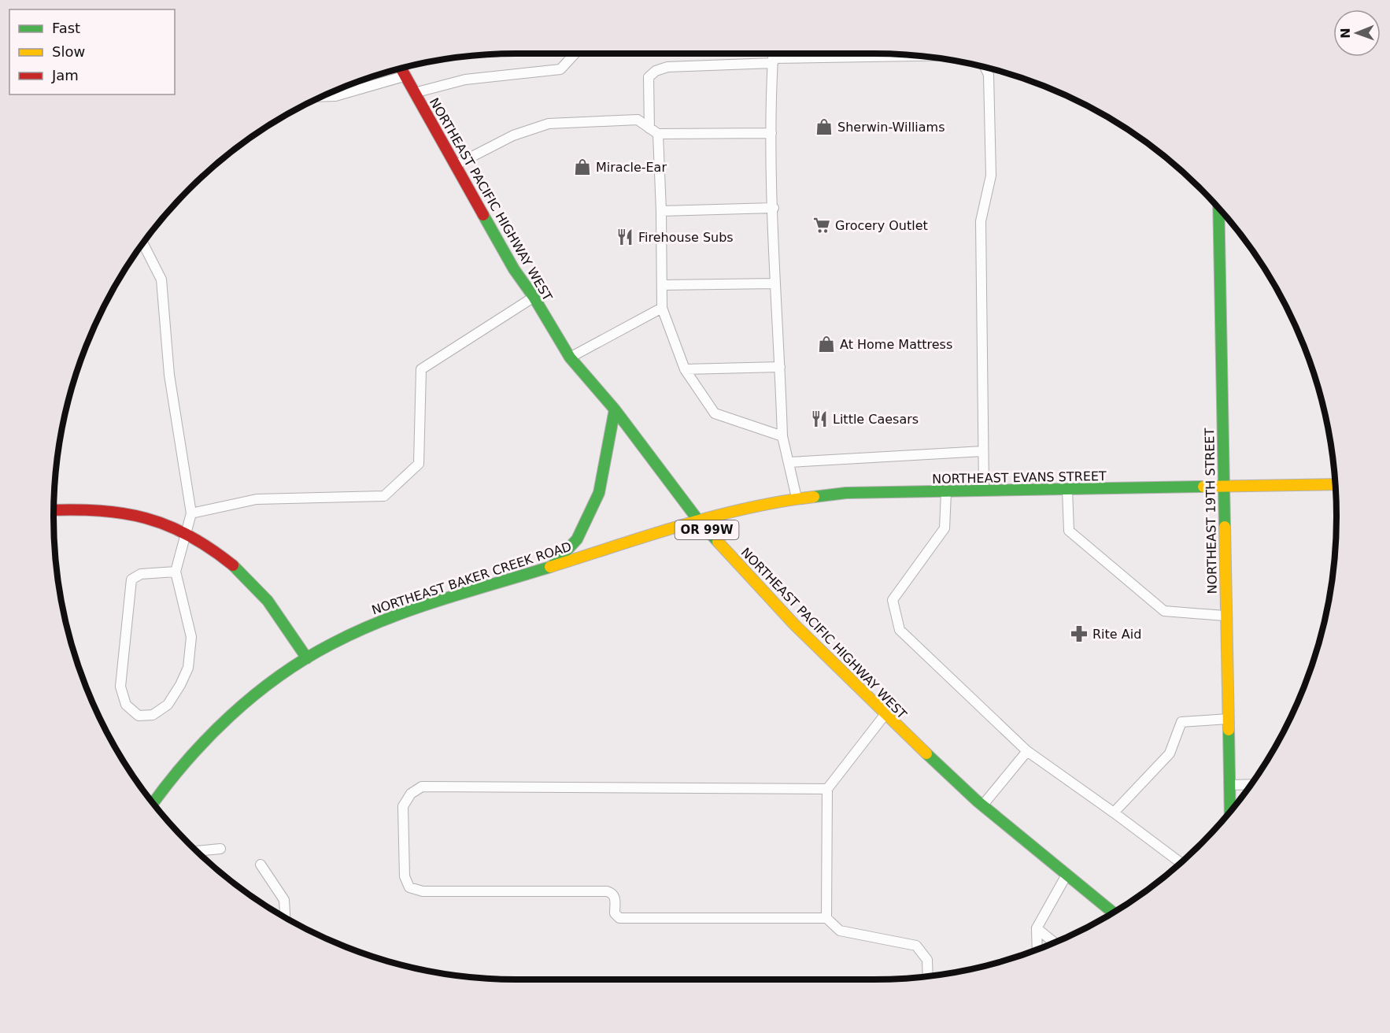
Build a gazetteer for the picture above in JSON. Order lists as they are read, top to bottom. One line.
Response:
{"streets":{"main road":["NORTHEAST PACIFIC HIGHWAY WEST","NORTHEAST EVANS STREET","NORTHEAST 19TH STREET","OR 99W","NORTHEAST BAKER CREEK ROAD"]},"crossings":[["NORTHEAST PACIFIC HIGHWAY WEST","NORTHEAST EVANS STREET"],["NORTHEAST PACIFIC HIGHWAY WEST","NORTHEAST BAKER CREEK ROAD"],["NORTHEAST EVANS STREET","NORTHEAST 19TH STREET"],["NORTHEAST EVANS STREET","NORTHEAST BAKER CREEK ROAD"]],"places":{"shop":["Sherwin-Williams","Miracle-Ear","At Home Mattress"],"supermarket":["Grocery Outlet"],"restaurant":["Firehouse Subs","Little Caesars"],"pharmacy":["Rite Aid"]},"legend":["Fast","Slow","Jam"],"north":"left"}
